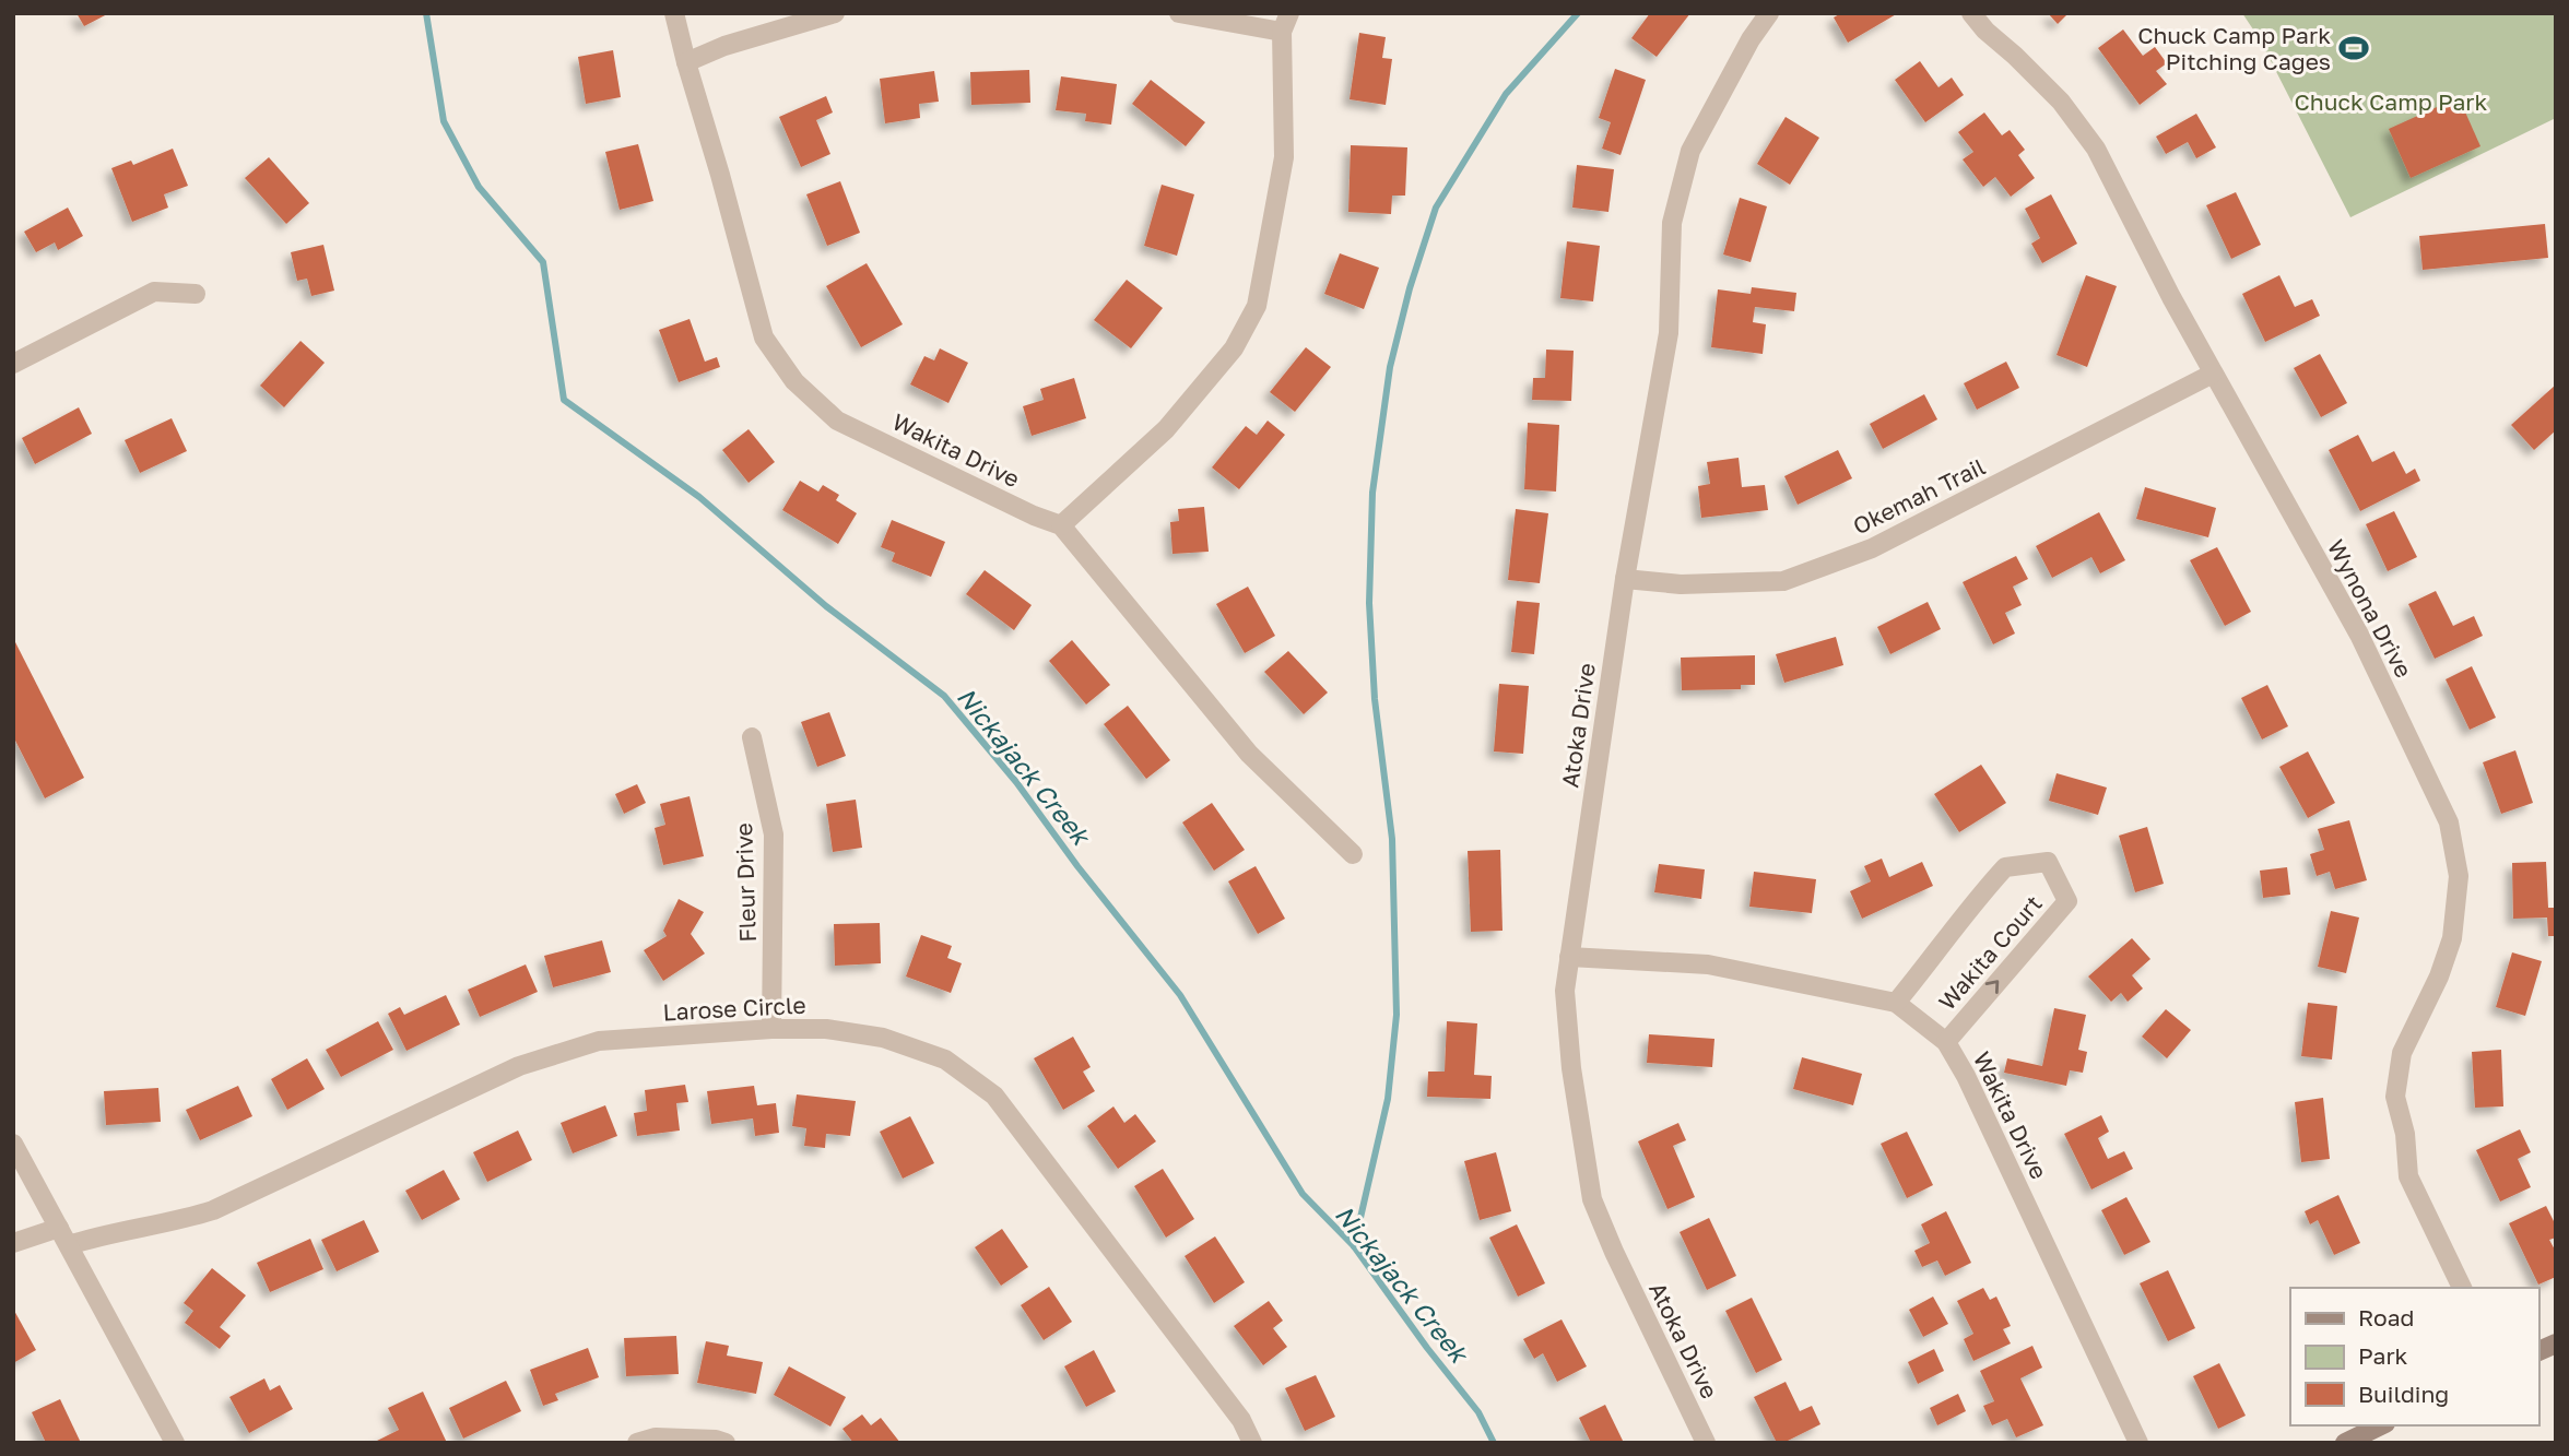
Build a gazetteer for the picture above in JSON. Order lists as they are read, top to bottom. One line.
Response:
{"streets":{"street":["Wakita Drive","Okemah Trail","Wynona Drive","Atoka Drive","Fleur Drive","Wakita Court","Larose Circle"]},"crossings":[["Wakita Drive","Atoka Drive"],["Wakita Drive","Wakita Court"],["Okemah Trail","Wynona Drive"],["Okemah Trail","Atoka Drive"],["Fleur Drive","Larose Circle"]],"water":["Nickajack Creek"],"parks":["Chuck Camp Park"],"places":{"sports":["Chuck Camp Park Pitching Cages"]},"legend":["Road","Park","Building"]}
